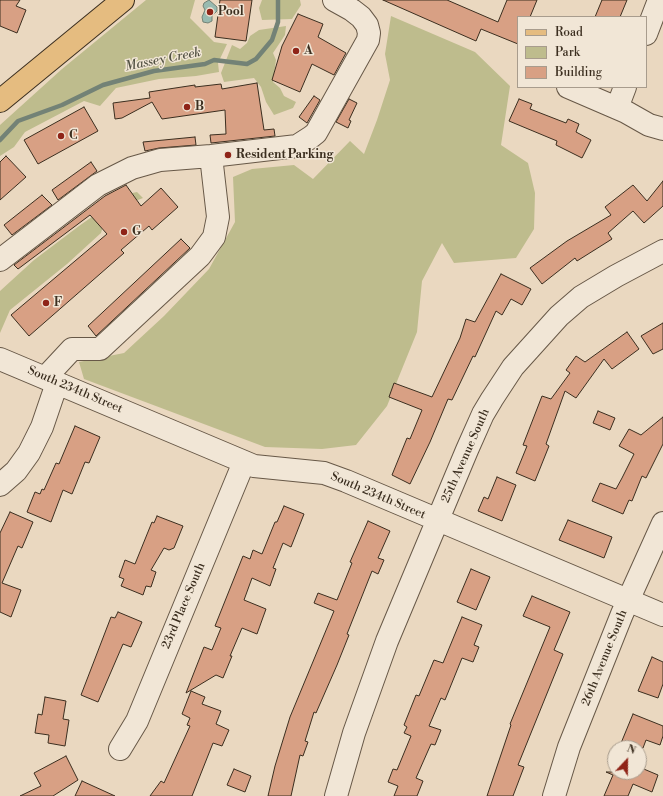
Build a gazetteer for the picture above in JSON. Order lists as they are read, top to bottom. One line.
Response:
{"streets":{"street":["South 234th Street","25th Avenue South","23rd Place South","26th Avenue South"]},"crossings":[["South 234th Street","25th Avenue South"],["South 234th Street","23rd Place South"],["South 234th Street","26th Avenue South"]],"water":["Massey Creek"],"places":["Pool","A","B","C","Resident Parking","G","F"],"legend":["Road","Park","Building"],"north":"top"}
